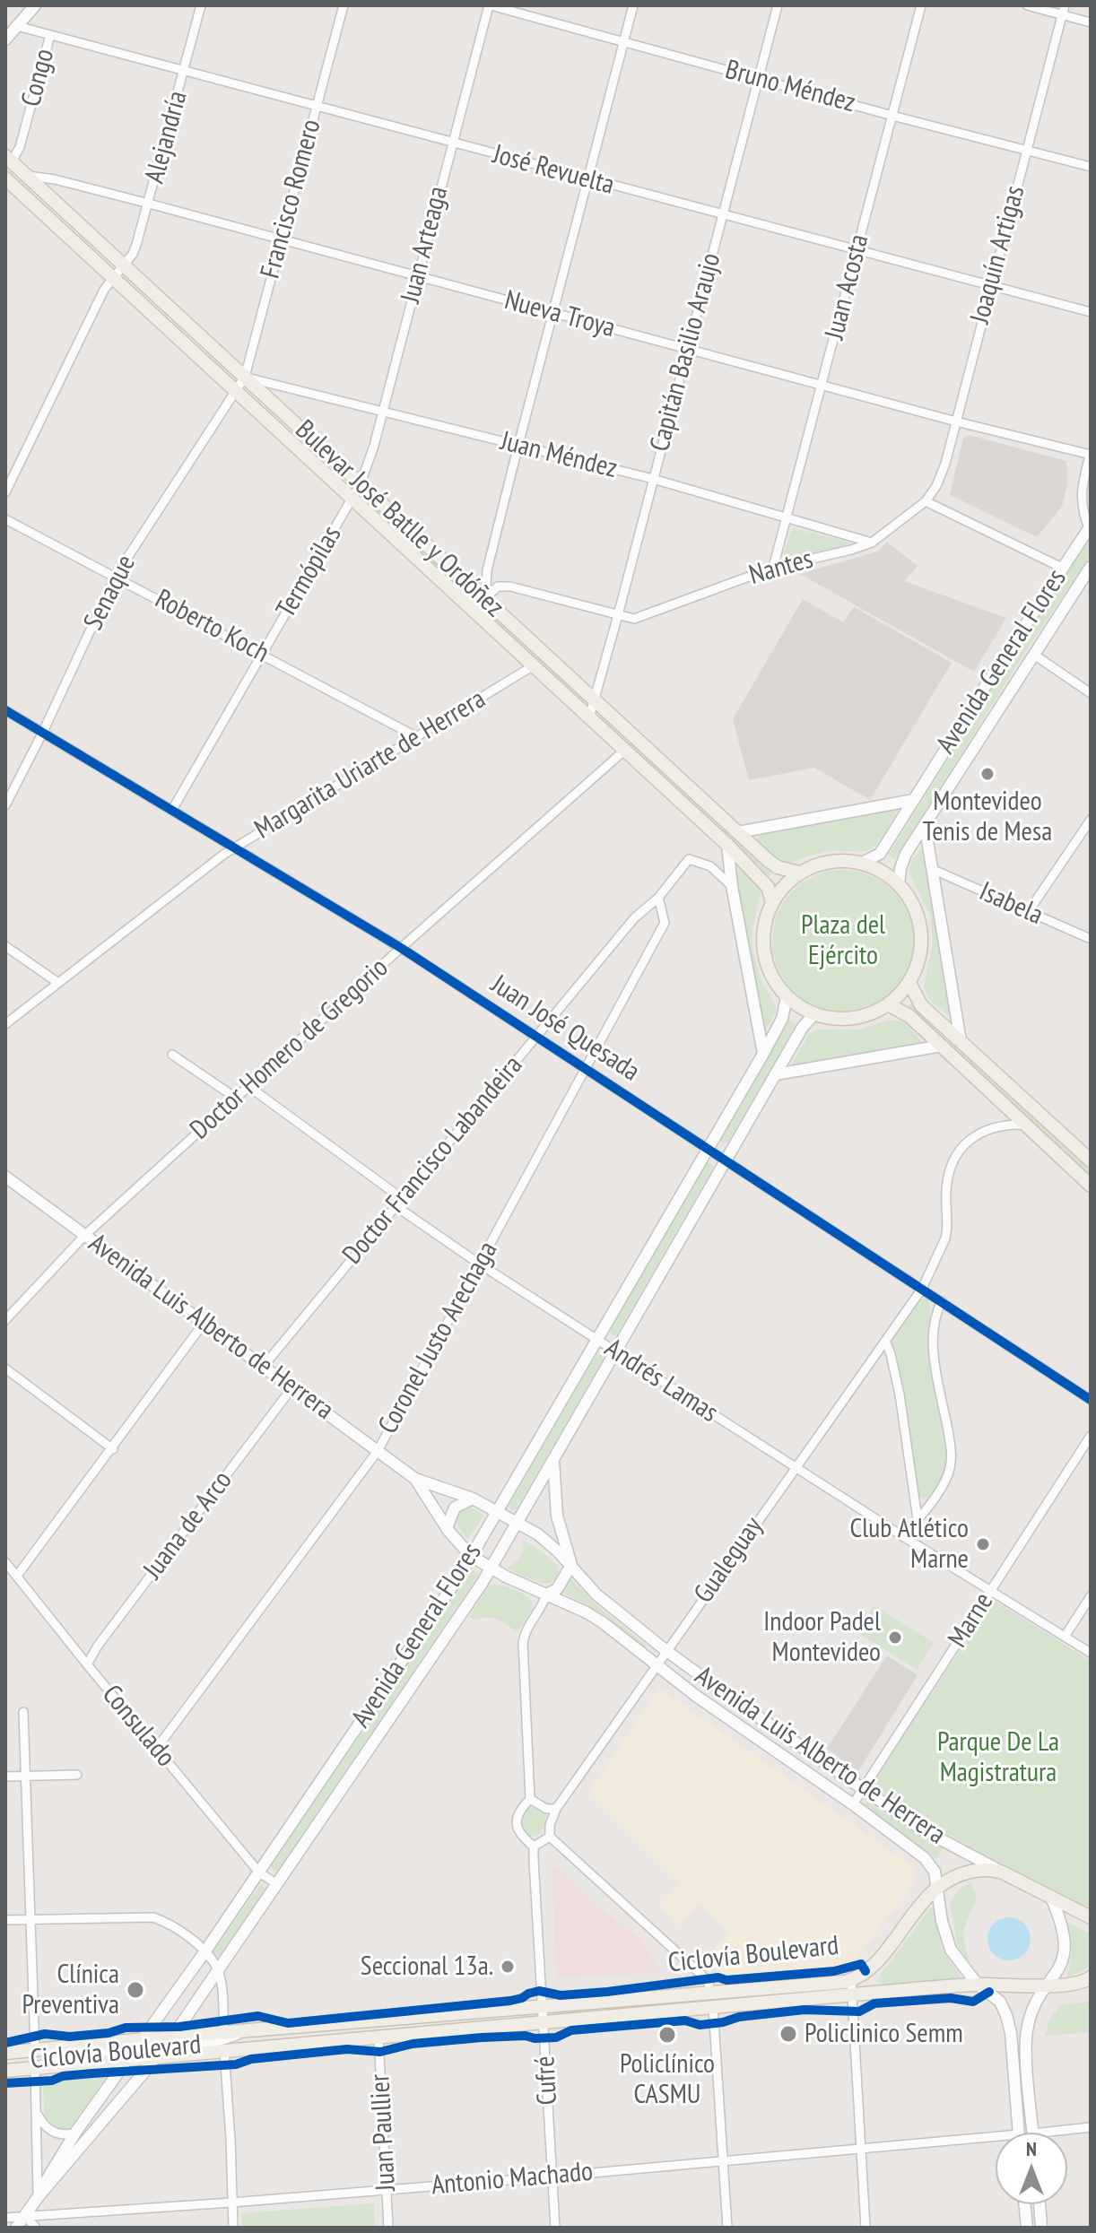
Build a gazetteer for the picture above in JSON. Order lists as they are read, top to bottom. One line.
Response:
{"streets":{"main road":["Bulevar José Batlle y Ordóñez","Avenida General Flores","Avenida Luis Alberto de Herrera","Cufré"],"street":["Congo","Bruno Méndez","Alejandría","José Revuelta","Francisco Romero","Juan Arteaga","Joaquín Artigas","Juan Acosta","Nueva Troya","Capitán Basilio Araujo","Juan Méndez","Nantes","Termópilas","Senaque","Roberto Koch","Margarita Uriarte de Herrera","Isabela","Juan José Quesada","Doctor Homero de Gregorio","Doctor Francisco Labandeira","Coronel Justo Arechaga","Andrés Lamas","Juana de Arco","Gualeguay","Marne","Consulado","Juan Paullier","Antonio Machado"],"cycle path":["Ciclovía Boulevard"]},"crossings":[["Congo","José Revuelta"],["Congo","Bulevar José Batlle y Ordóñez"],["Bruno Méndez","Juan Arteaga"],["Bruno Méndez","Joaquín Artigas"],["Bruno Méndez","Juan Acosta"],["Bruno Méndez","Capitán Basilio Araujo"],["Alejandría","José Revuelta"],["Alejandría","Nueva Troya"],["Alejandría","Bulevar José Batlle y Ordóñez"],["José Revuelta","Francisco Romero"],["José Revuelta","Juan Arteaga"],["José Revuelta","Joaquín Artigas"],["José Revuelta","Juan Acosta"],["José Revuelta","Capitán Basilio Araujo"],["Francisco Romero","Nueva Troya"],["Francisco Romero","Juan Méndez"],["Francisco Romero","Bulevar José Batlle y Ordóñez"],["Francisco Romero","Senaque"],["Juan Arteaga","Nueva Troya"],["Juan Arteaga","Juan Méndez"],["Juan Arteaga","Bulevar José Batlle y Ordóñez"],["Juan Arteaga","Termópilas"],["Joaquín Artigas","Nueva Troya"],["Joaquín Artigas","Nantes"],["Juan Acosta","Nueva Troya"],["Juan Acosta","Juan Méndez"],["Juan Acosta","Nantes"],["Nueva Troya","Capitán Basilio Araujo"],["Nueva Troya","Bulevar José Batlle y Ordóñez"],["Capitán Basilio Araujo","Juan Méndez"],["Capitán Basilio Araujo","Bulevar José Batlle y Ordóñez"],["Capitán Basilio Araujo","Nantes"],["Juan Méndez","Bulevar José Batlle y Ordóñez"],["Juan Méndez","Nantes"],["Bulevar José Batlle y Ordóñez","Nantes"],["Bulevar José Batlle y Ordóñez","Termópilas"],["Bulevar José Batlle y Ordóñez","Senaque"],["Bulevar José Batlle y Ordóñez","Avenida General Flores"],["Bulevar José Batlle y Ordóñez","Margarita Uriarte de Herrera"],["Bulevar José Batlle y Ordóñez","Doctor Homero de Gregorio"],["Termópilas","Roberto Koch"],["Termópilas","Juan José Quesada"],["Senaque","Roberto Koch"],["Senaque","Juan José Quesada"],["Roberto Koch","Margarita Uriarte de Herrera"],["Avenida General Flores","Juan José Quesada"],["Avenida General Flores","Avenida Luis Alberto de Herrera"],["Avenida General Flores","Andrés Lamas"],["Avenida General Flores","Consulado"],["Avenida General Flores","Antonio Machado"],["Margarita Uriarte de Herrera","Juan José Quesada"],["Juan José Quesada","Doctor Homero de Gregorio"],["Juan José Quesada","Doctor Francisco Labandeira"],["Juan José Quesada","Coronel Justo Arechaga"],["Juan José Quesada","Gualeguay"],["Doctor Homero de Gregorio","Avenida Luis Alberto de Herrera"],["Doctor Homero de Gregorio","Andrés Lamas"],["Doctor Francisco Labandeira","Avenida Luis Alberto de Herrera"],["Doctor Francisco Labandeira","Coronel Justo Arechaga"],["Doctor Francisco Labandeira","Andrés Lamas"],["Avenida Luis Alberto de Herrera","Coronel Justo Arechaga"],["Avenida Luis Alberto de Herrera","Juana de Arco"],["Avenida Luis Alberto de Herrera","Gualeguay"],["Avenida Luis Alberto de Herrera","Marne"],["Avenida Luis Alberto de Herrera","Cufré"],["Coronel Justo Arechaga","Andrés Lamas"],["Coronel Justo Arechaga","Consulado"],["Andrés Lamas","Gualeguay"],["Andrés Lamas","Marne"],["Juana de Arco","Consulado"],["Cufré","Antonio Machado"],["Juan Paullier","Antonio Machado"]],"parks":["Plaza del Ejército","Parque De La Magistratura"],"places":["Montevideo Tenis de Mesa","Club Atlético Marne","Indoor Padel Montevideo","Seccional 13a.","Clínica Preventiva","Policlinico Semm","Policlínico CASMU"],"north":"top"}
